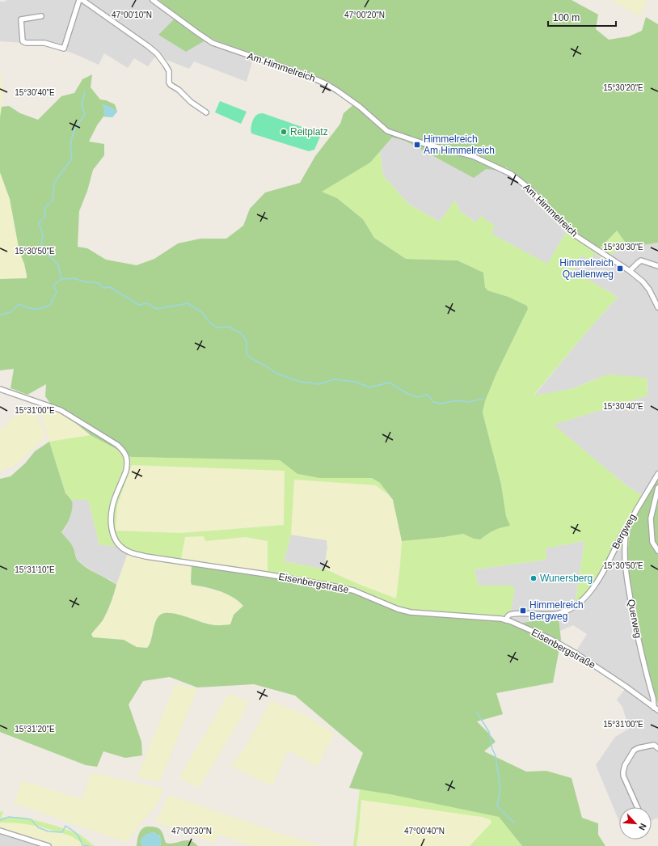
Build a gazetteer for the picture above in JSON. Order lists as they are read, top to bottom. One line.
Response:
{"streets":{"street":["Am Himmelreich","Bergweg","Eisenbergstraße","Querweg"]},"crossings":[["Bergweg","Eisenbergstraße"],["Bergweg","Querweg"],["Eisenbergstraße","Querweg"]],"places":{"other":["Reitplatz","Wunersberg"],"transit":["Himmelreich Am Himmelreich","Himmelreich Quellenweg","Himmelreich Bergweg"]},"scale_bar":"100 m","north":"bottom right","coordinates":["47°00'10\"N","47°00'20\"N","15°30'20\"E","15°30'40\"E","15°30'30\"E","15°30'50\"E","15°31'00\"E","15°31'10\"E","15°31'20\"E","47°00'30\"N","47°00'40\"N"]}
